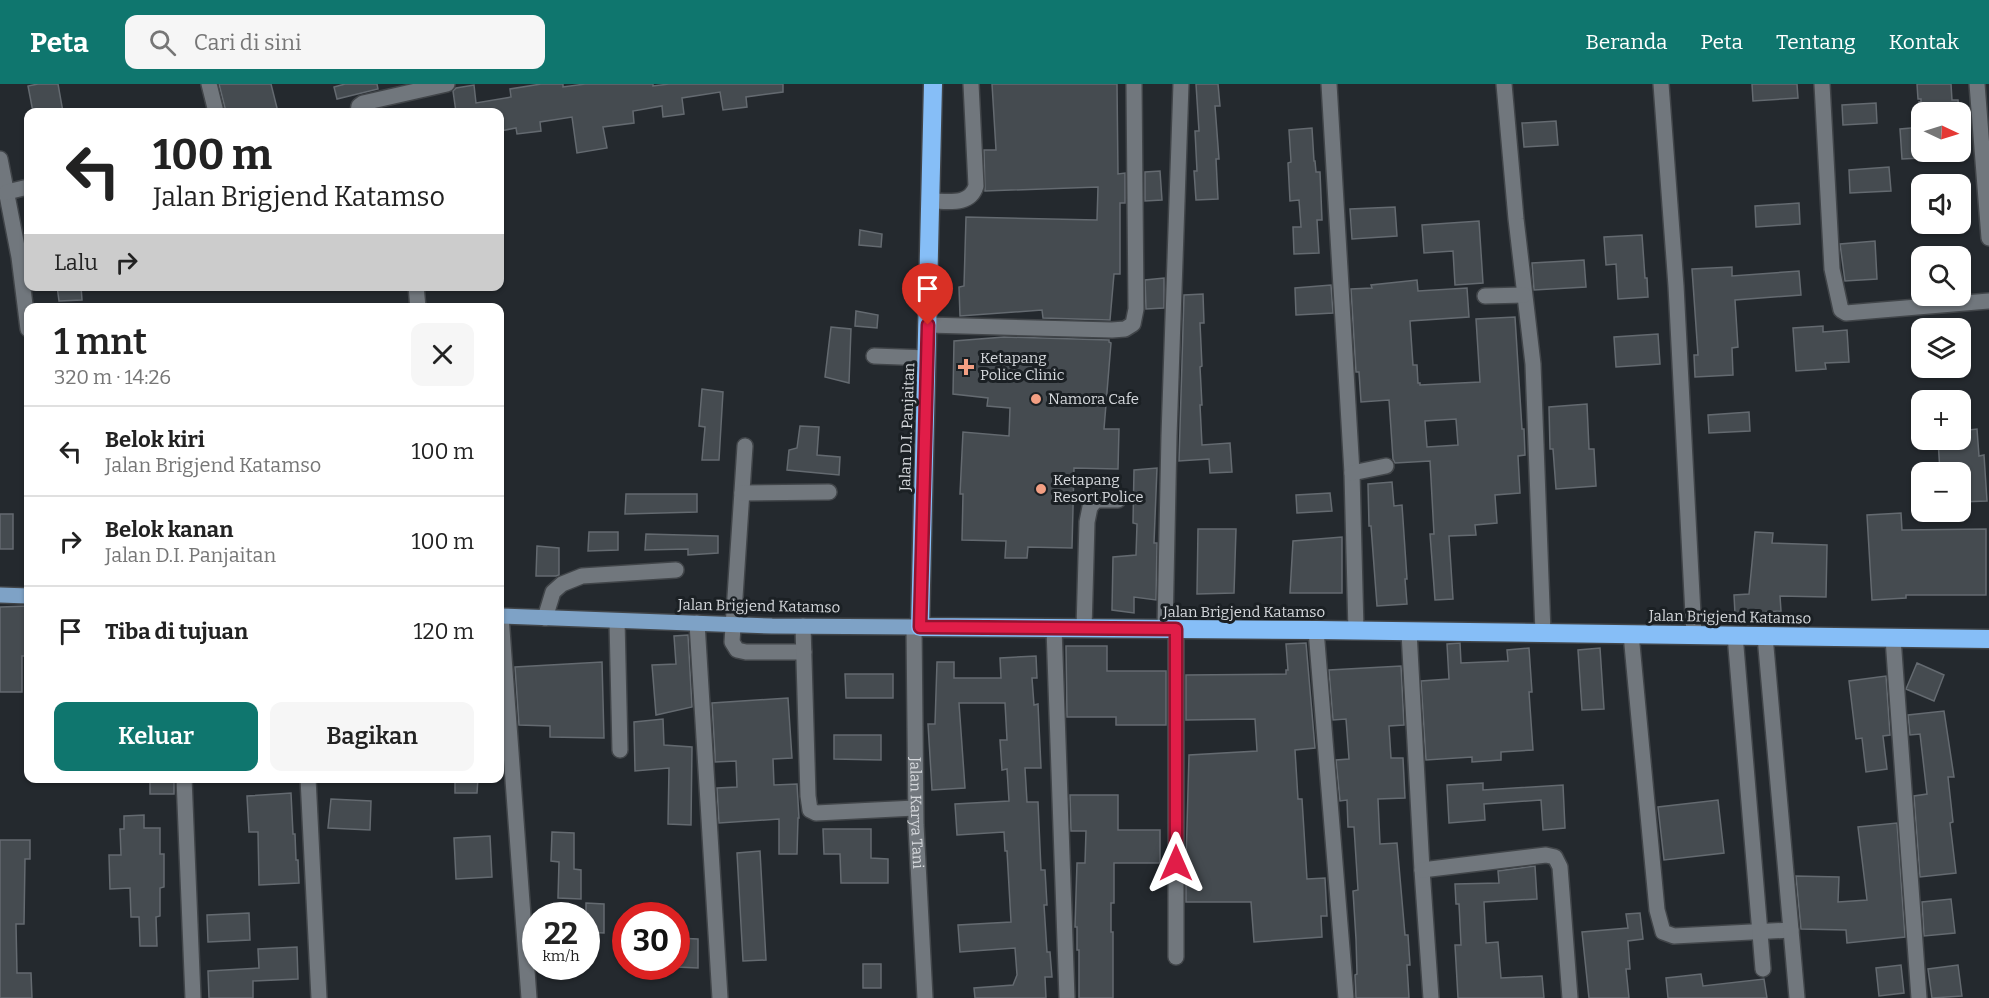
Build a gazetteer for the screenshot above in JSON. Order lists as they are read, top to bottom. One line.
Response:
{"streets":{"highway":["Jalan D.I. Panjaitan","Jalan Brigjend Katamso"],"street":["Jalan Karya Tani"]},"crossings":[["Jalan D.I. Panjaitan","Jalan Brigjend Katamso"],["Jalan D.I. Panjaitan","Jalan Karya Tani"],["Jalan Brigjend Katamso","Jalan Karya Tani"]],"places":{"health":["Ketapang Police Clinic"],"other":["Namora Cafe","Ketapang Resort Police"]},"north":"right","page":{"header":"Peta","search":"Cari di sini","nav":["Beranda","Peta","Tentang","Kontak"],"map_buttons":["+","−"],"turn":["100 m","Jalan Brigjend Katamso"],"then":"Lalu","heading":["1 mnt","320 m · 14:26"],"list":[{"name":"Belok kiri","note":"Jalan Brigjend Katamso","value":"100 m"},{"name":"Belok kanan","note":"Jalan D.I. Panjaitan","value":"100 m"},{"name":"Tiba di tujuan","value":"120 m"}],"buttons":["Keluar","Bagikan"],"speed":"22 km/h","limit":"30"}}
